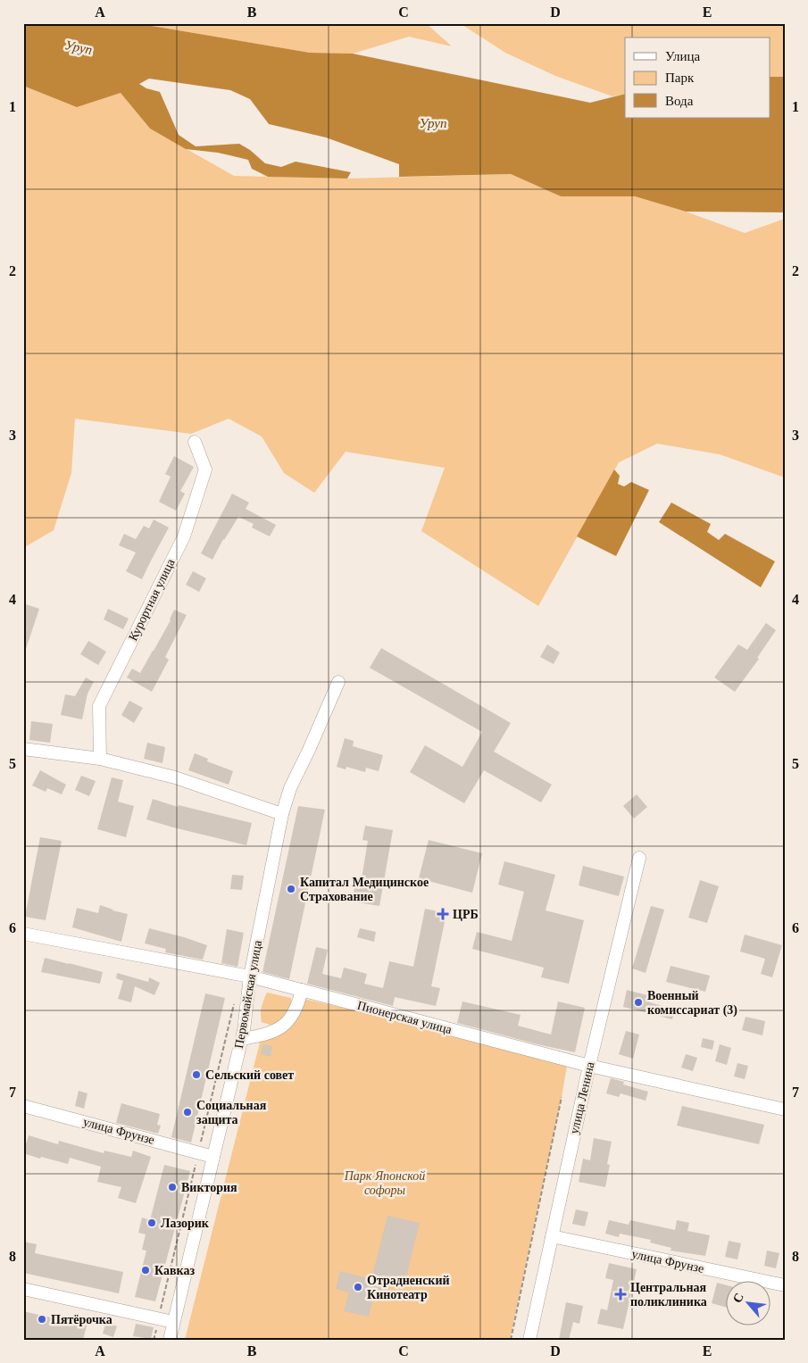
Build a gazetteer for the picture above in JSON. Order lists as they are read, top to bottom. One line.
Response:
{"streets":{"street":["Курортная улица","Первомайская улица","Пионерская улица","улица Ленина","улица Фрунзе"]},"crossings":[["Первомайская улица","Пионерская улица"],["Первомайская улица","улица Фрунзе"],["Пионерская улица","улица Ленина"],["улица Ленина","улица Фрунзе"]],"water":["Уруп"],"parks":["Парк Японской софоры"],"places":{"other":["Капитал Медицинское Страхование","Военный комиссариат (3)","Сельский совет","Социальная защита","Виктория","Лазорик","Кавказ","Отрадненский Кинотеатр","Пятёрочка"],"health":["ЦРБ","Центральная поликлиника"]},"legend":["Улица","Парк","Вода"],"north":"top left","grid":{"columns":["A","B","C","D","E"],"rows":["1","2","3","4","5","6","7","8"]}}
